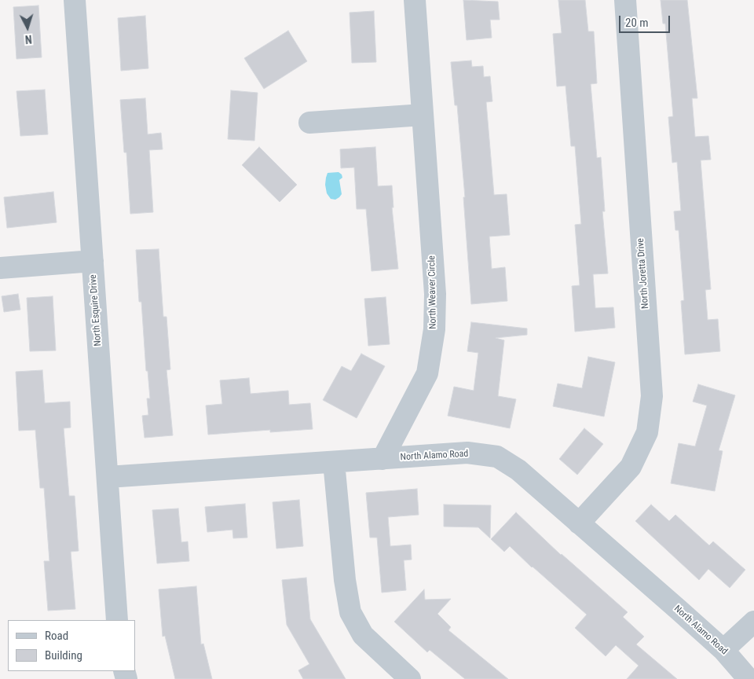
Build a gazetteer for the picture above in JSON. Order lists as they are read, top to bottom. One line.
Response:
{"streets":{"street":["North Joretta Drive","North Weaver Circle","North Esquire Drive","North Alamo Road"]},"crossings":[["North Joretta Drive","North Alamo Road"],["North Weaver Circle","North Alamo Road"],["North Esquire Drive","North Alamo Road"]],"legend":["Road","Building"],"scale_bar":"20 m","north":"bottom"}
